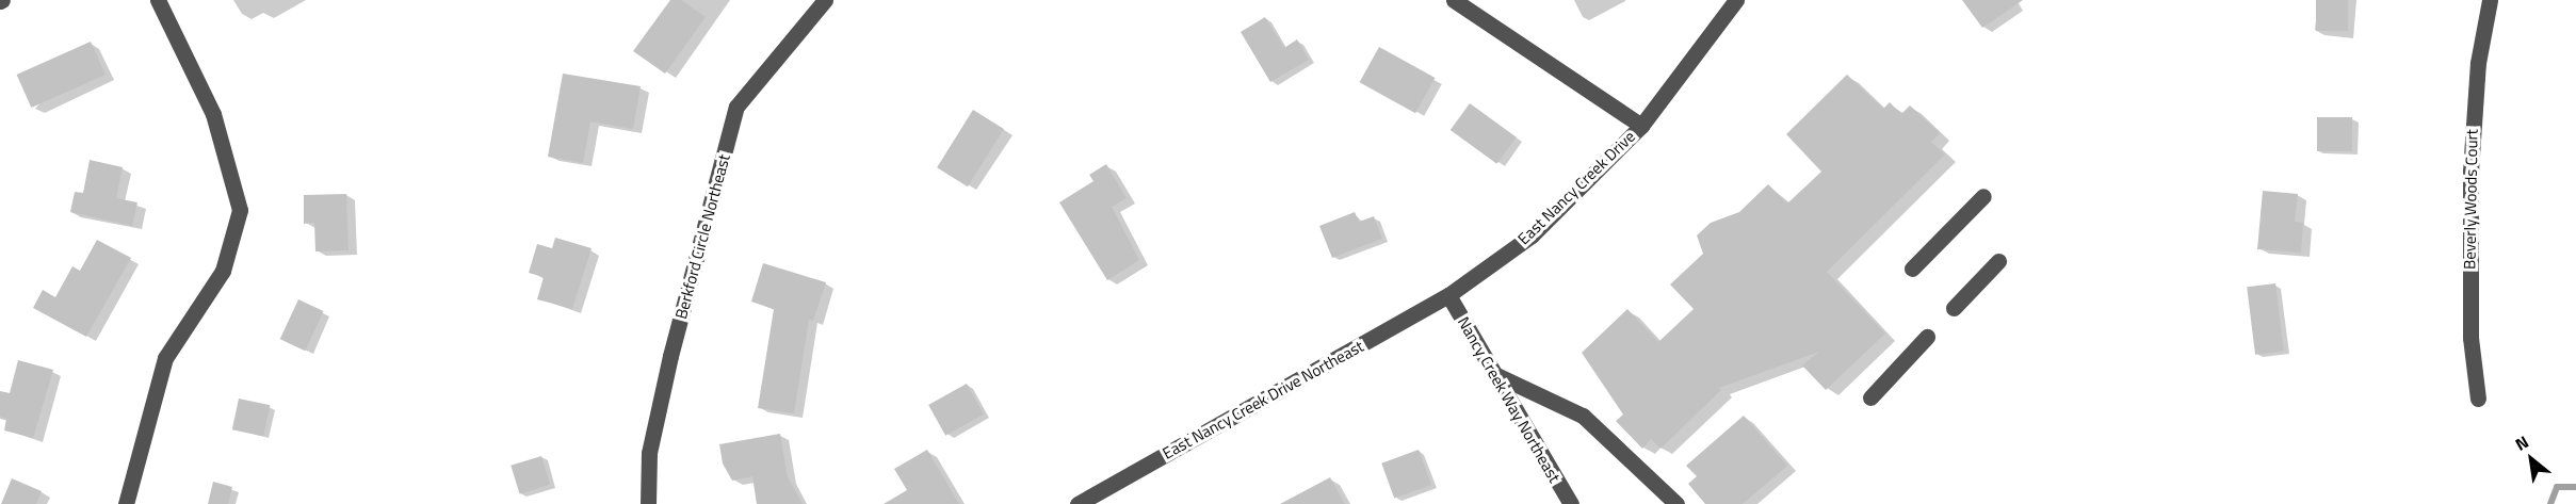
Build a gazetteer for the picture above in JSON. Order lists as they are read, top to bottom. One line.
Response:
{"streets":{"street":["East Nancy Creek Drive","Beverly Woods Court","Berkford Circle Northeast","East Nancy Creek Drive Northeast","Nancy Creek Way Northeast"]},"crossings":[["East Nancy Creek Drive","East Nancy Creek Drive Northeast"],["East Nancy Creek Drive","Nancy Creek Way Northeast"],["East Nancy Creek Drive Northeast","Nancy Creek Way Northeast"]],"north":"top left"}
